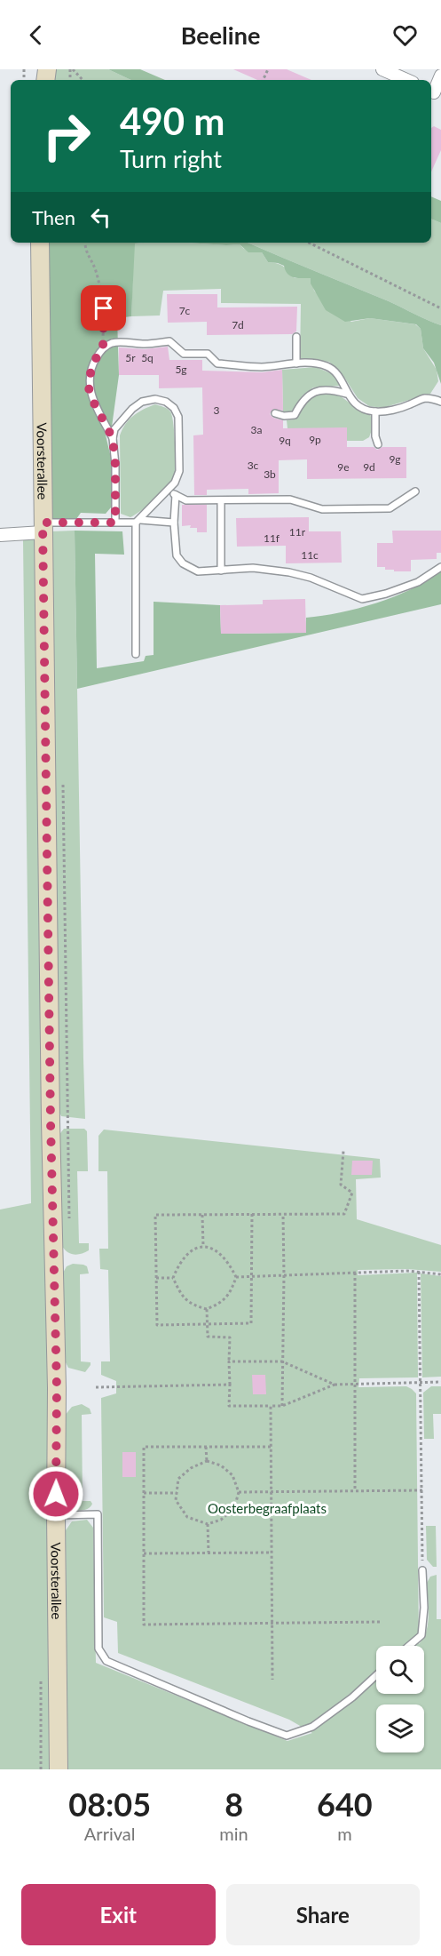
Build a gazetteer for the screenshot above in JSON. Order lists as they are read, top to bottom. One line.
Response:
{"streets":{"main road":["Voorsterallee"]},"parks":["Oosterbegraafplaats"],"house_numbers":["7c","7d","5r","5q","5g","3","3a","9p","9q","9g","3c","9e","9d","3b","11r","11f","11c"],"page":{"header":"Beeline","turn":["490 m","Turn right"],"then":"Then","eta":["08:05","Arrival","8","min","640","m"],"buttons":["Exit","Share"]}}
